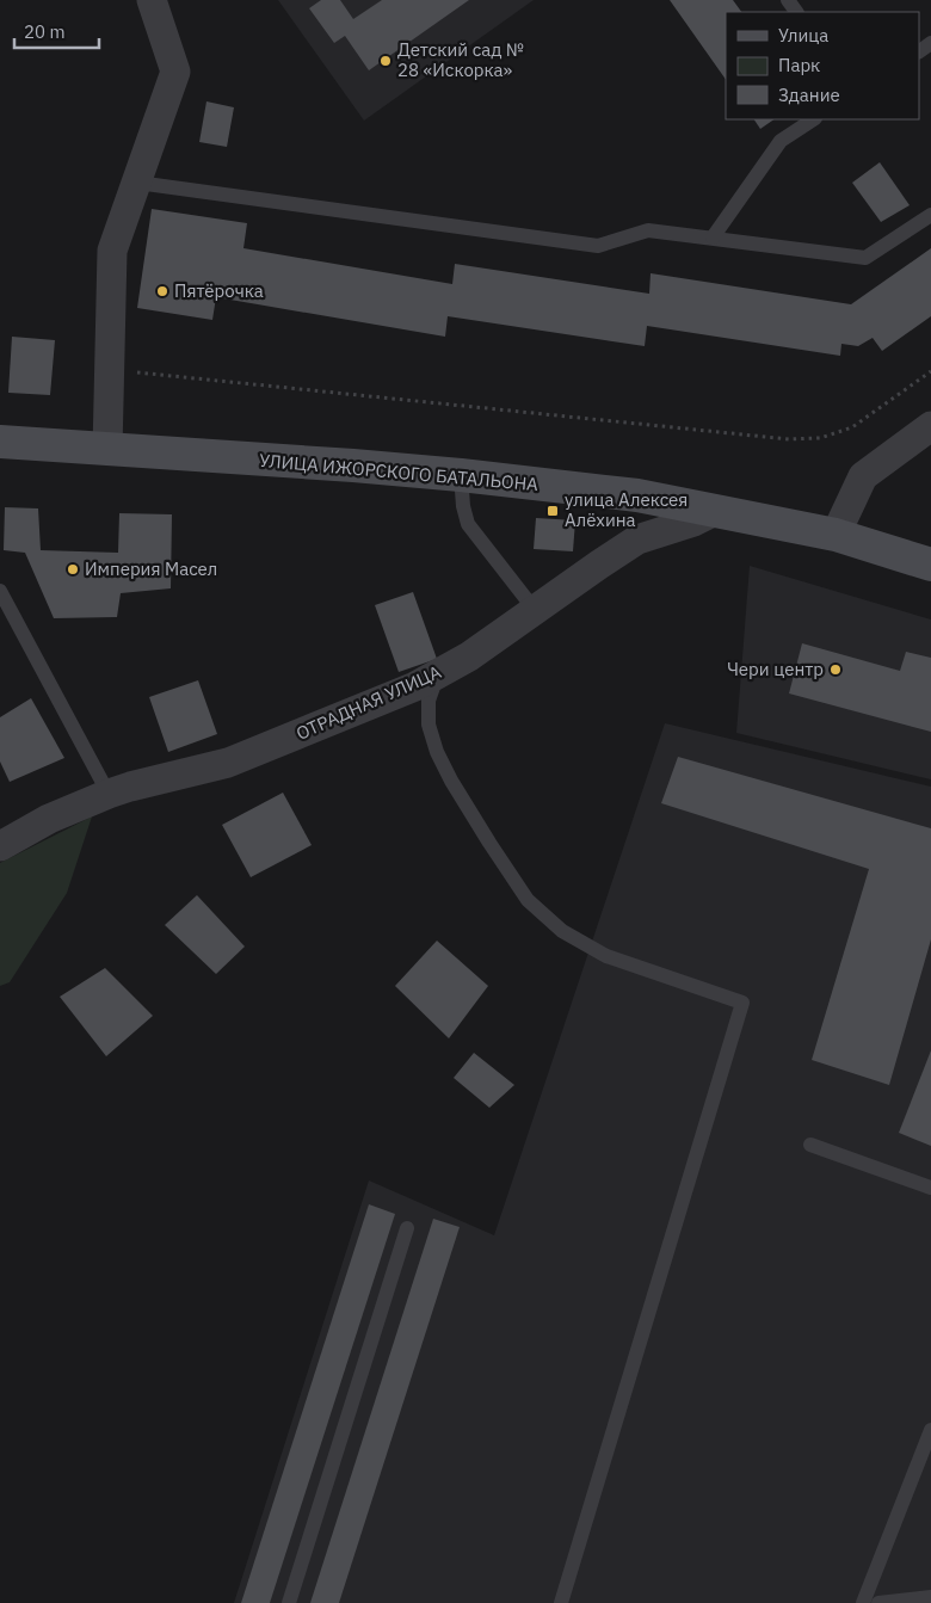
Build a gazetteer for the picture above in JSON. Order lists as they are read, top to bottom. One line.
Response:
{"streets":{"street":["УЛИЦА ИЖОРСКОГО БАТАЛЬОНА","ОТРАДНАЯ УЛИЦА"]},"crossings":[["УЛИЦА ИЖОРСКОГО БАТАЛЬОНА","ОТРАДНАЯ УЛИЦА"]],"places":{"other":["Детский сад № 28 «Искорка»","Пятёрочка","Империя Масел","Чери центр"],"transit":["улица Алексея Алёхина"]},"legend":["Улица","Парк","Здание"],"scale_bar":"20 m"}
